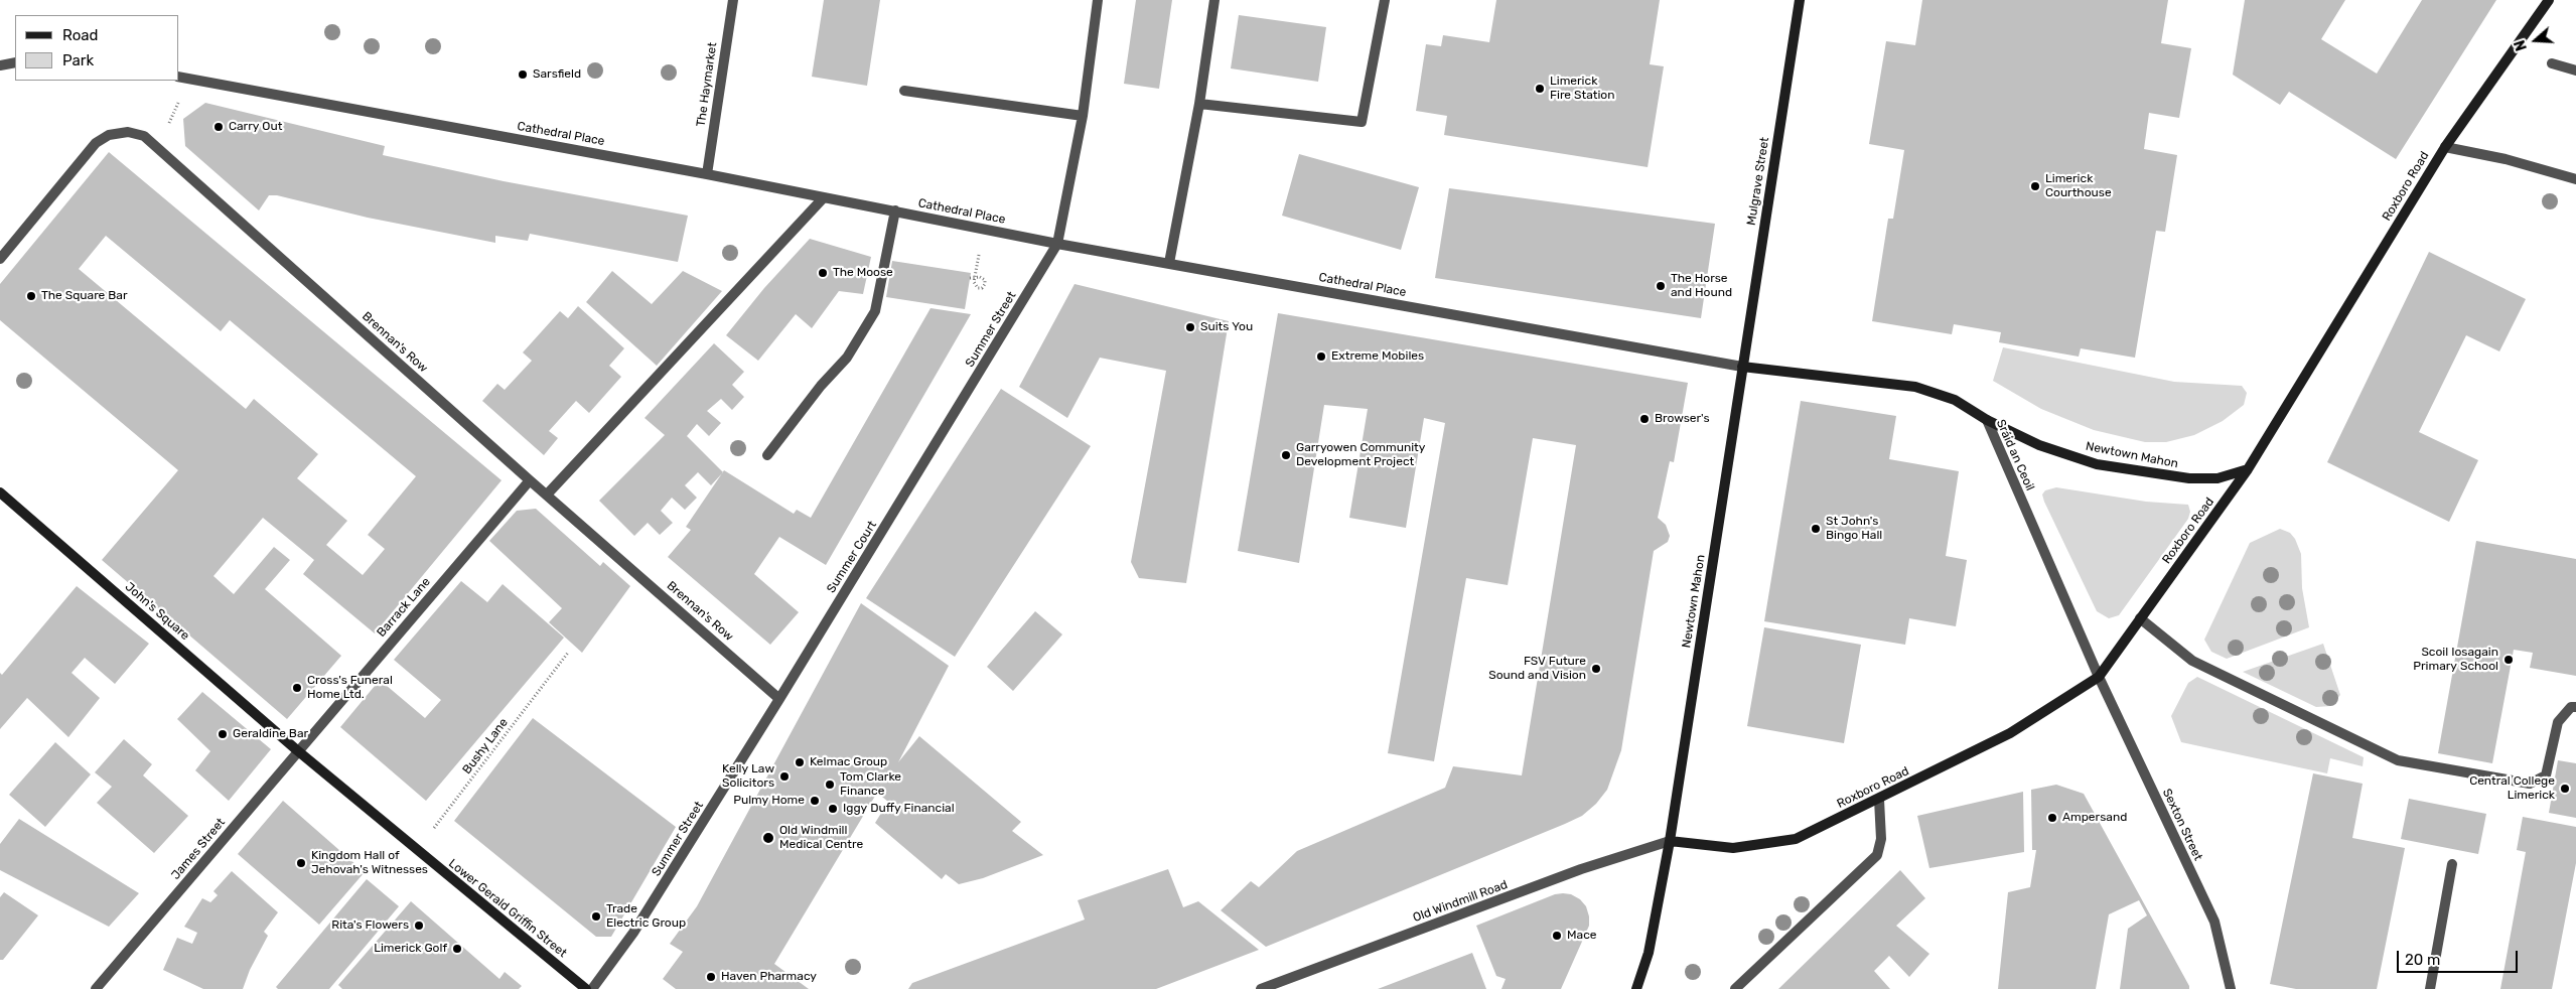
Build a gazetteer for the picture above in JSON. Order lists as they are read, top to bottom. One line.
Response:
{"streets":{"main road":["Mulgrave Street","Roxboro Road","Sráid an Ceoil","Newtown Mahon","John's Square","Lower Gerald Griffin Street"],"street":["The Haymarket","Cathedral Place","Summer Street","Brennan's Row","Summer Court","Barrack Lane","Sexton Street","James Street","Old Windmill Road"],"path":["Bushy Lane"]},"crossings":[["The Haymarket","Cathedral Place"],["Cathedral Place","Mulgrave Street"],["Cathedral Place","Summer Street"],["Cathedral Place","Sráid an Ceoil"],["Cathedral Place","Newtown Mahon"],["Mulgrave Street","Sráid an Ceoil"],["Mulgrave Street","Newtown Mahon"],["Roxboro Road","Sráid an Ceoil"],["Roxboro Road","Newtown Mahon"],["Roxboro Road","Sexton Street"],["Roxboro Road","Old Windmill Road"],["Summer Street","Brennan's Row"],["Summer Street","Summer Court"],["Brennan's Row","Summer Court"],["Brennan's Row","Barrack Lane"],["Sráid an Ceoil","Newtown Mahon"],["Sráid an Ceoil","Sexton Street"],["Newtown Mahon","Old Windmill Road"],["Barrack Lane","John's Square"],["Barrack Lane","James Street"],["Barrack Lane","Lower Gerald Griffin Street"],["John's Square","James Street"],["John's Square","Lower Gerald Griffin Street"],["Bushy Lane","Lower Gerald Griffin Street"],["James Street","Lower Gerald Griffin Street"]],"places":["Sarsfield","Limerick Fire Station","Carry Out","Limerick Courthouse","The Moose","The Horse and Hound","The Square Bar","Suits You","Extreme Mobiles","Browser's","Garryowen Community Development Project","St John's Bingo Hall","Scoil Iosagain Primary School","FSV Future Sound and Vision","Cross's Funeral Home Ltd.","Geraldine Bar","Kelmac Group","Kelly Law Solicitors","Tom Clarke Finance","Central College Limerick","Pulmy Home","Iggy Duffy Financial","Ampersand","Old Windmill Medical Centre","Kingdom Hall of Jehovah's Witnesses","Trade Electric Group","Rita's Flowers","Mace","Limerick Golf","Haven Pharmacy"],"legend":["Road","Park"],"scale_bar":"20 m","north":"left"}
